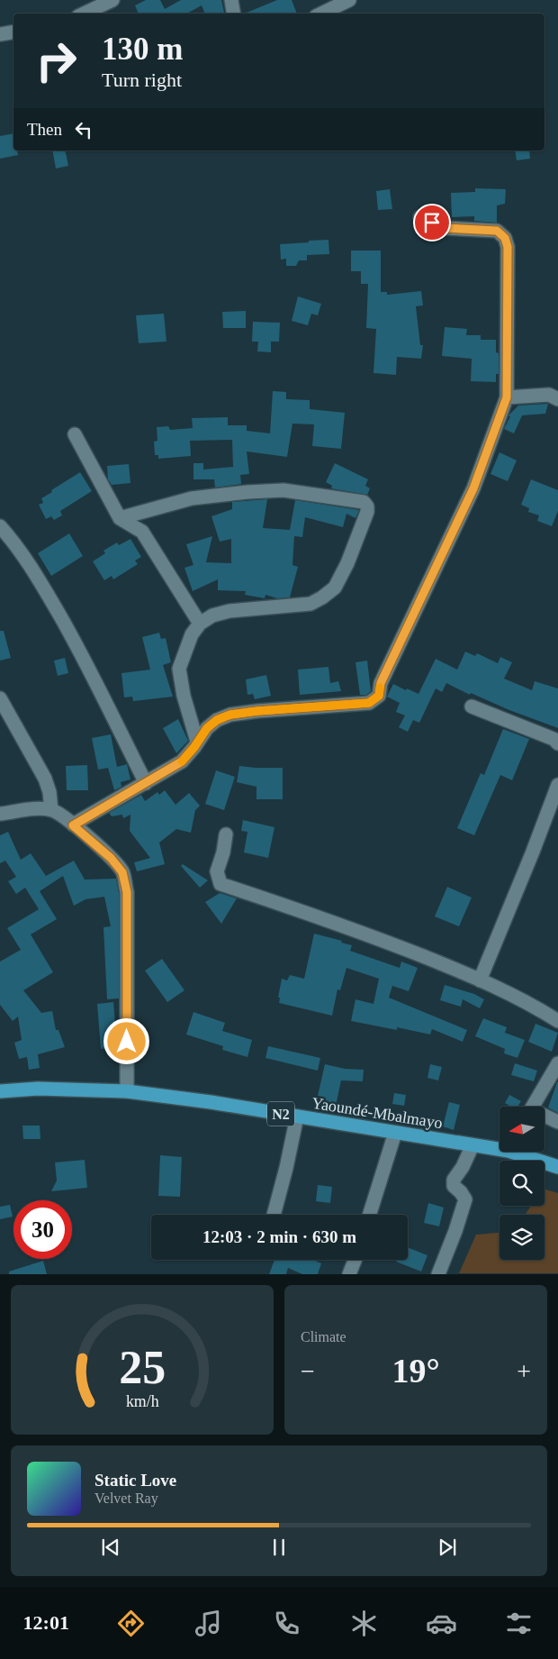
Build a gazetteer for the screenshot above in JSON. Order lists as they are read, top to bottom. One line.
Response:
{"streets":{"highway":["Yaoundé-Mbalmayo","N2"]},"north":"left","page":{"turn":["130 m","Turn right"],"then":"Then","limit":"30","trip":"12:03 · 2 min · 630 m","tile":"Climate","heat":["−","19°","+"],"song":["Static Love","Velvet Ray"],"tabs":"12:01","gauge":["25","km/h"]}}
